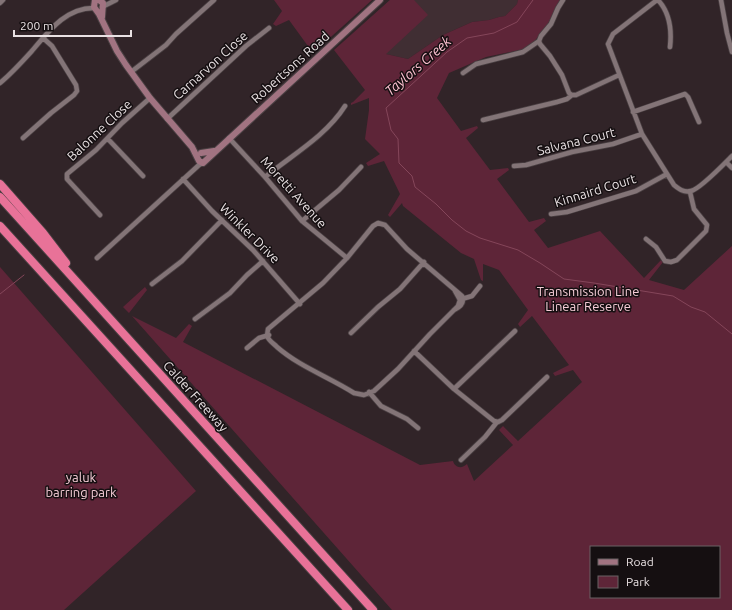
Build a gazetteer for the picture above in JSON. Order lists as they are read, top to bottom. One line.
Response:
{"streets":{"highway":["Calder Freeway"],"street":["Carnarvon Close","Robertsons Road","Balonne Close","Salvana Court","Kinnaird Court","Moretti Avenue","Winkler Drive"]},"crossings":[["Robertsons Road","Moretti Avenue"]],"water":["Taylors Creek"],"parks":["Transmission Line Linear Reserve","yaluk barring park"],"legend":["Road","Park"],"scale_bar":"200 m"}
